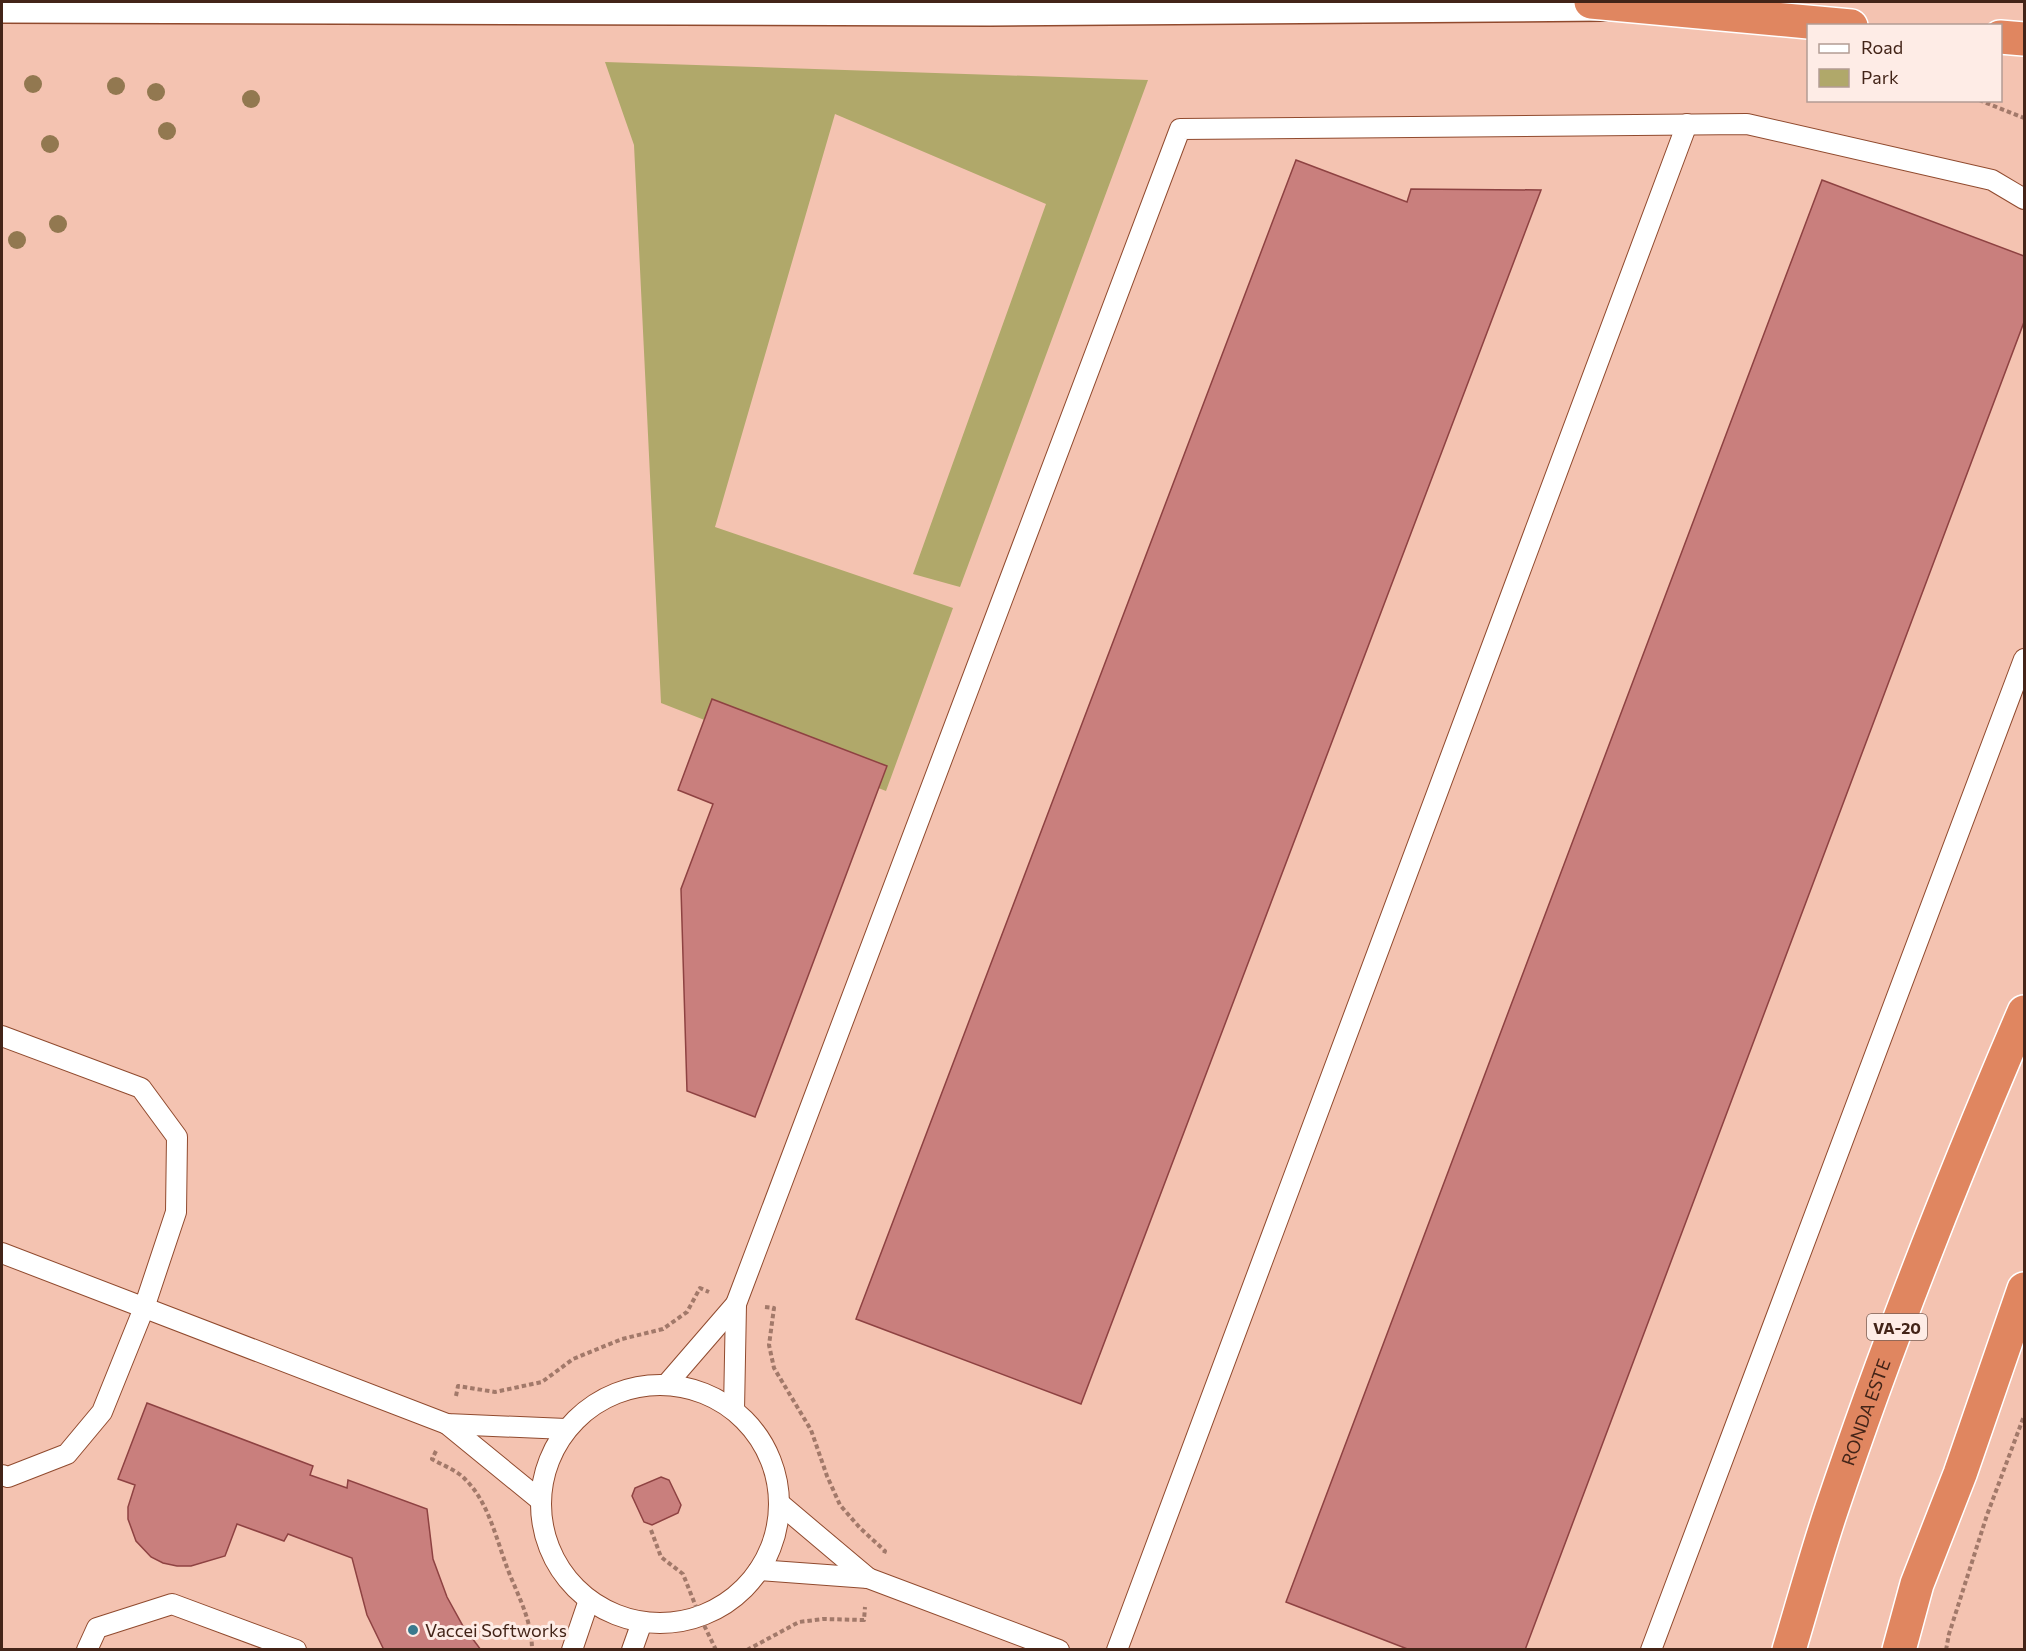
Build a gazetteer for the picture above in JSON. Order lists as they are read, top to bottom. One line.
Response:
{"streets":{"highway":["VA-20","RONDA ESTE"]},"places":["Vaccei Softworks"],"legend":["Road","Park"]}
